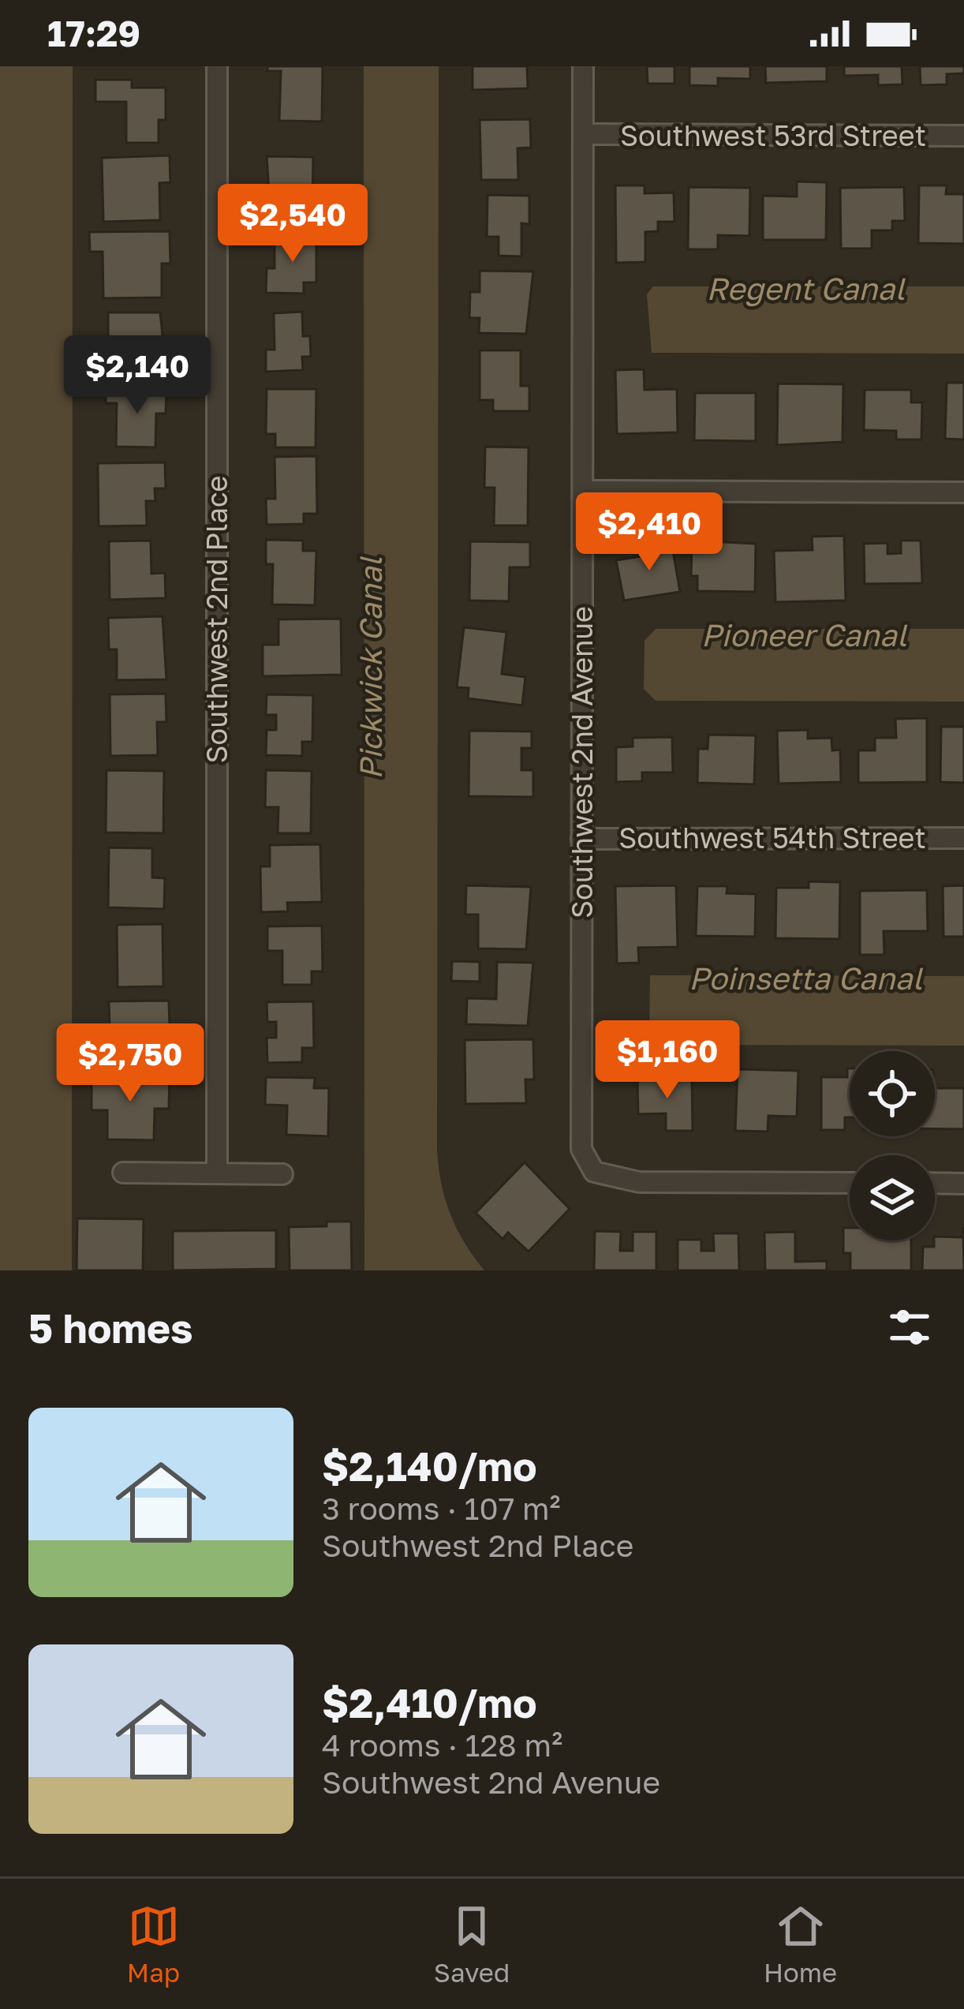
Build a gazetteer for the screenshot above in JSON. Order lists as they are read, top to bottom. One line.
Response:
{"streets":{"street":["Southwest 53rd Street","Southwest 2nd Place","Southwest 2nd Avenue","Southwest 54th Street"]},"crossings":[["Southwest 53rd Street","Southwest 2nd Avenue"],["Southwest 2nd Avenue","Southwest 54th Street"]],"water":["Regent Canal","Pioneer Canal","Pickwick Canal","Poinsetta Canal"],"page":{"status":"17:29","price":["$2,540","$2,140","$2,410","$1,160","$2,750"],"heading":"5 homes","list":[{"name":"$2,140/mo","note":"3 rooms · 107 m² · Southwest 2nd Place"},{"name":"$2,410/mo","note":"4 rooms · 128 m² · Southwest 2nd Avenue"}],"tabs":["Map","Saved","Home"]}}
